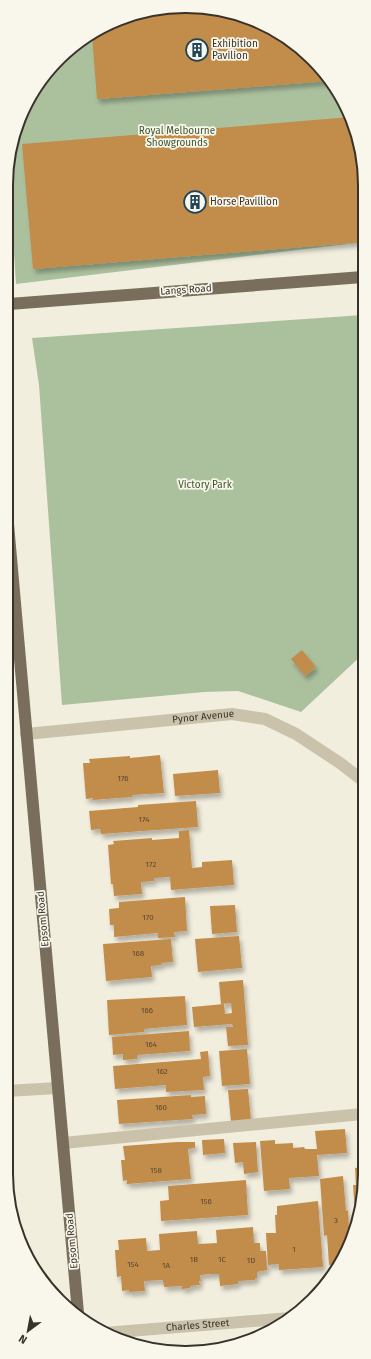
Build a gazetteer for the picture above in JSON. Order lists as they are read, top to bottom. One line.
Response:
{"streets":{"main road":["Langs Road","Epsom Road"],"street":["Pynor Avenue","Charles Street"]},"crossings":[["Pynor Avenue","Epsom Road"]],"parks":["Royal Melbourne Showgrounds","Victory Park"],"places":{"building":["Exhibition Pavilion","Horse Pavillion"]},"house_numbers":["176","174","172","170","168","166","164","162","160","158","156","3","1","1B","1C","1D","154","1A"],"north":"bottom left"}
